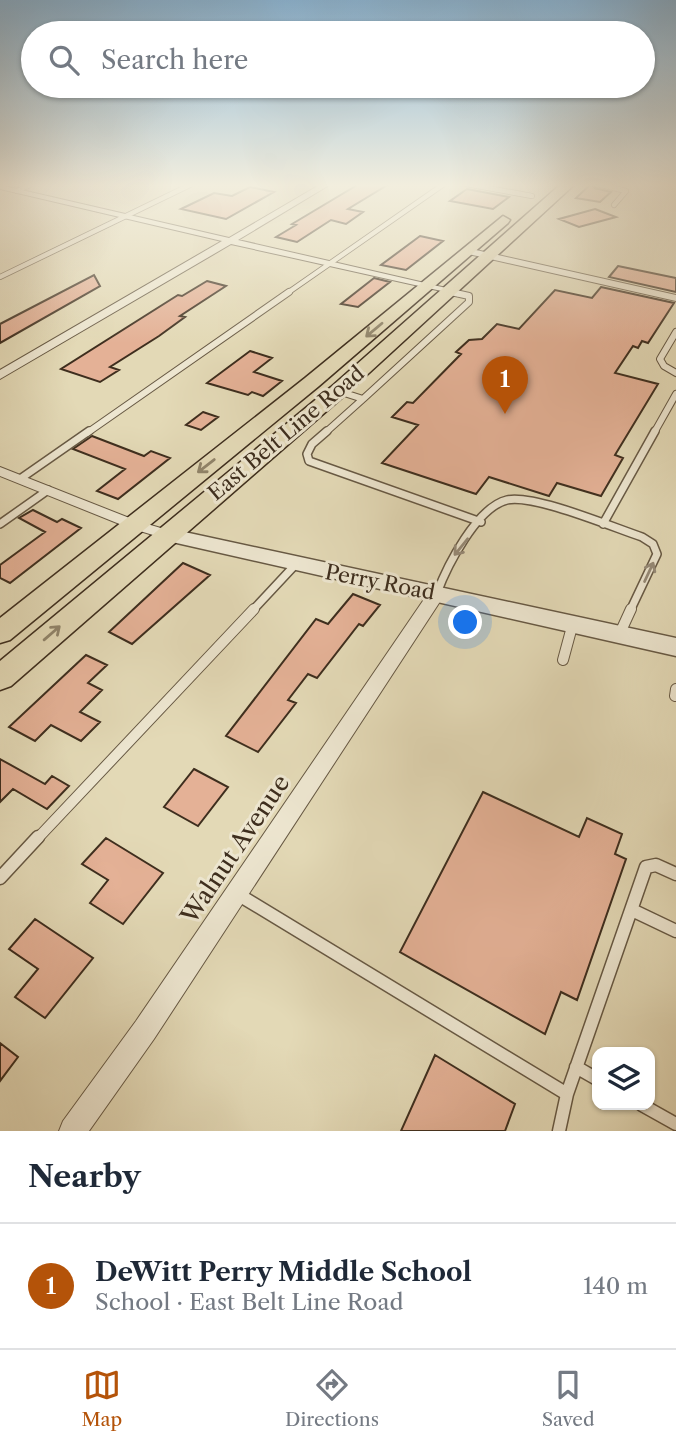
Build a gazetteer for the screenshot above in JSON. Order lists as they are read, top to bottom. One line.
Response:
{"streets":{"main road":["East Belt Line Road"],"street":["Perry Road","Walnut Avenue"]},"crossings":[["East Belt Line Road","Perry Road"],["Perry Road","Walnut Avenue"]],"page":{"search":"Search here","pins":"1","heading":"Nearby","list":[{"mark":"1","name":"DeWitt Perry Middle School","note":"School · East Belt Line Road","value":"140 m"}],"nav":["Map","Directions","Saved"]}}
